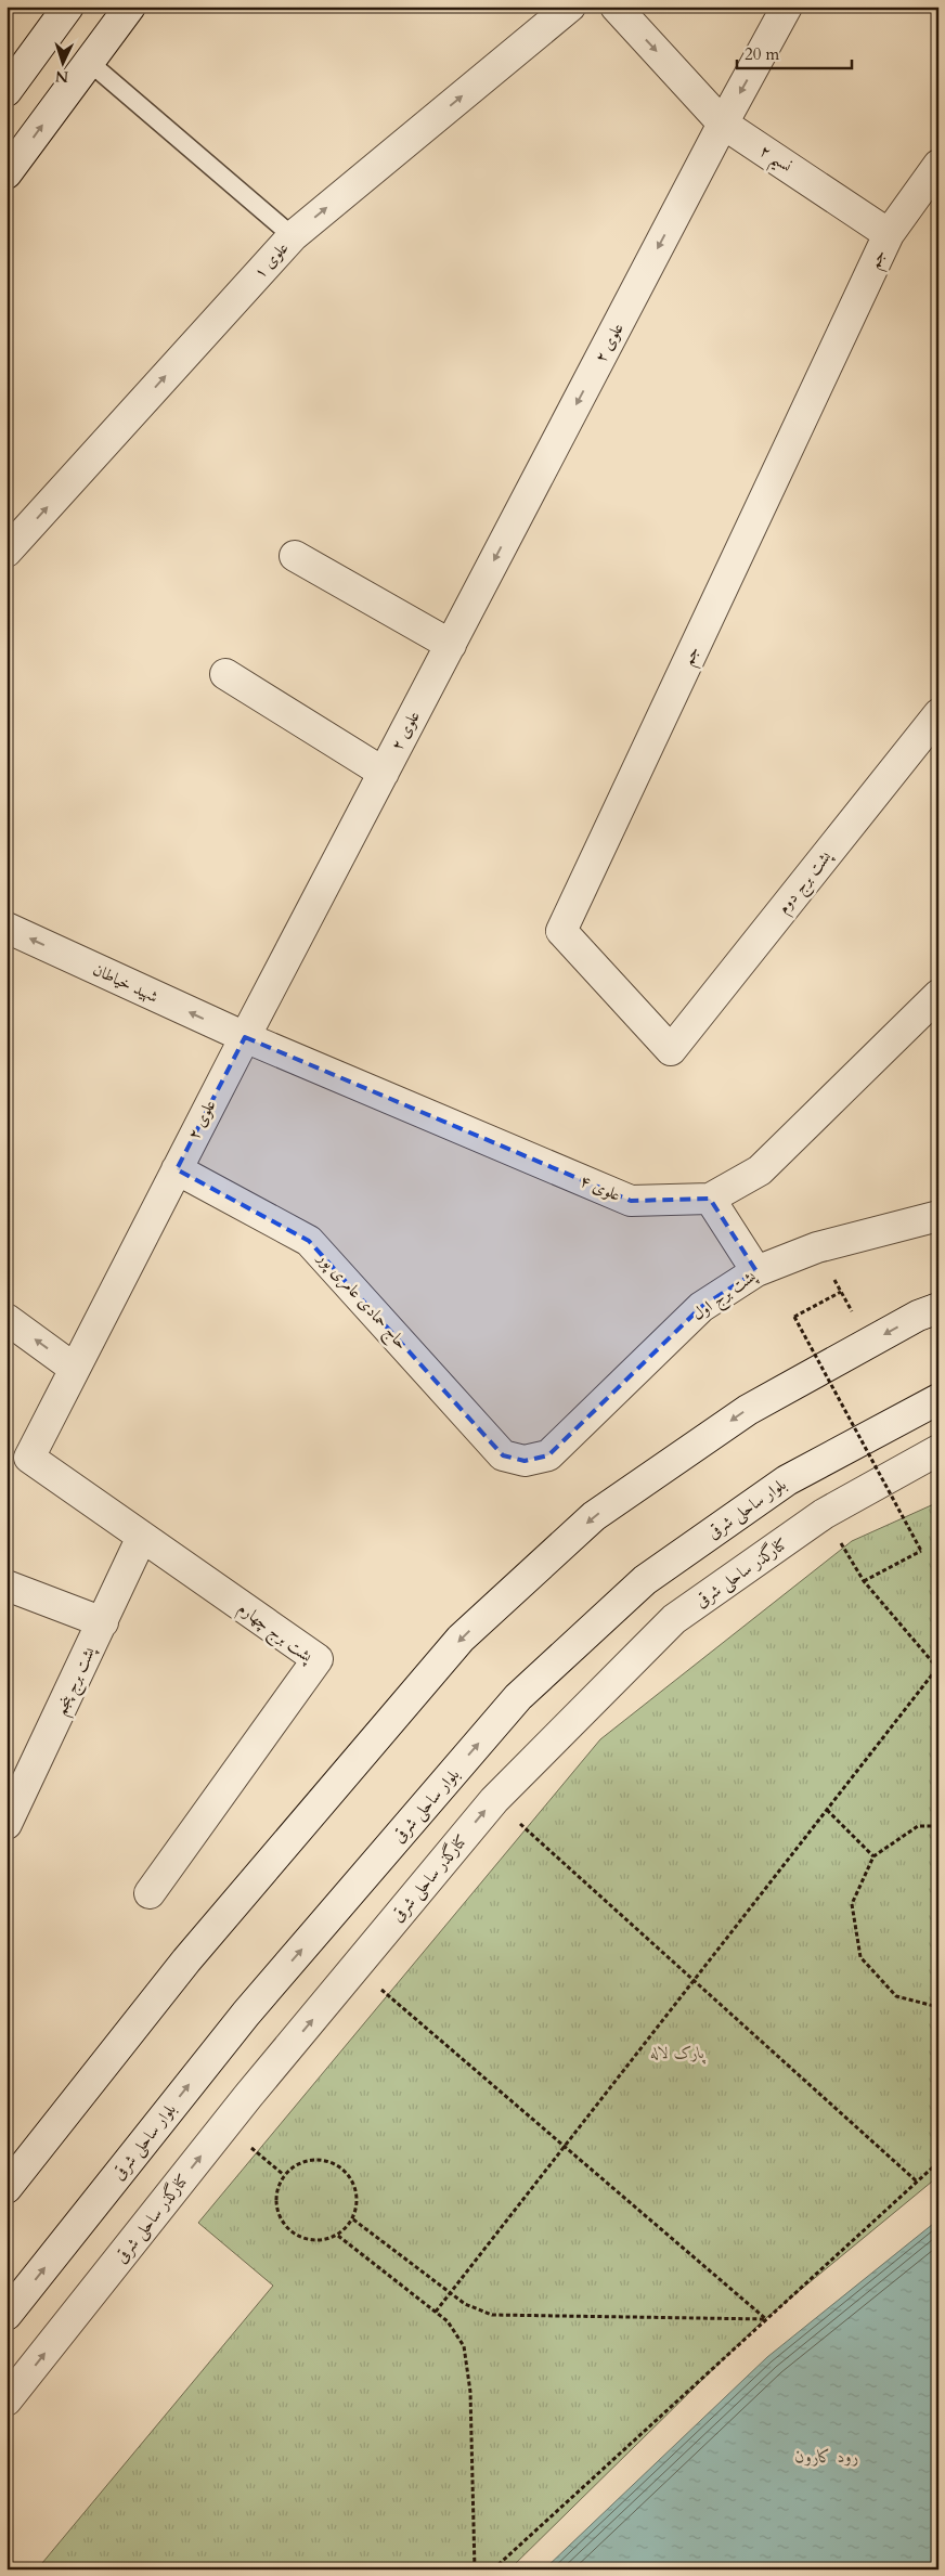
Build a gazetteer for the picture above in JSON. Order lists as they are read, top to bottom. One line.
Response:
{"streets":{"street":["نسیم ۲","جم","علوی ۱","علوی ۲","پشت برج دوم","شهید خیاطان","علوی ۴","پشت برج اول","حاج حمادی عامری پور","بلوار ساحلی شرقی","کنارگذر ساحلی شرقی","پشت برج چهارم","پشت برج پنجم"]},"crossings":[["نسیم ۲","جم"],["نسیم ۲","علوی ۲"],["جم","پشت برج دوم"],["علوی ۲","شهید خیاطان"],["علوی ۲","علوی ۴"],["علوی ۲","حاج حمادی عامری پور"],["علوی ۲","پشت برج چهارم"],["شهید خیاطان","علوی ۴"],["پشت برج اول","حاج حمادی عامری پور"],["پشت برج چهارم","پشت برج پنجم"]],"one_way":["نسیم ۲","علوی ۱","علوی ۲","شهید خیاطان"],"water":["رود کارون"],"parks":["پارک لاله"],"scale_bar":"20 m","north":"bottom"}
